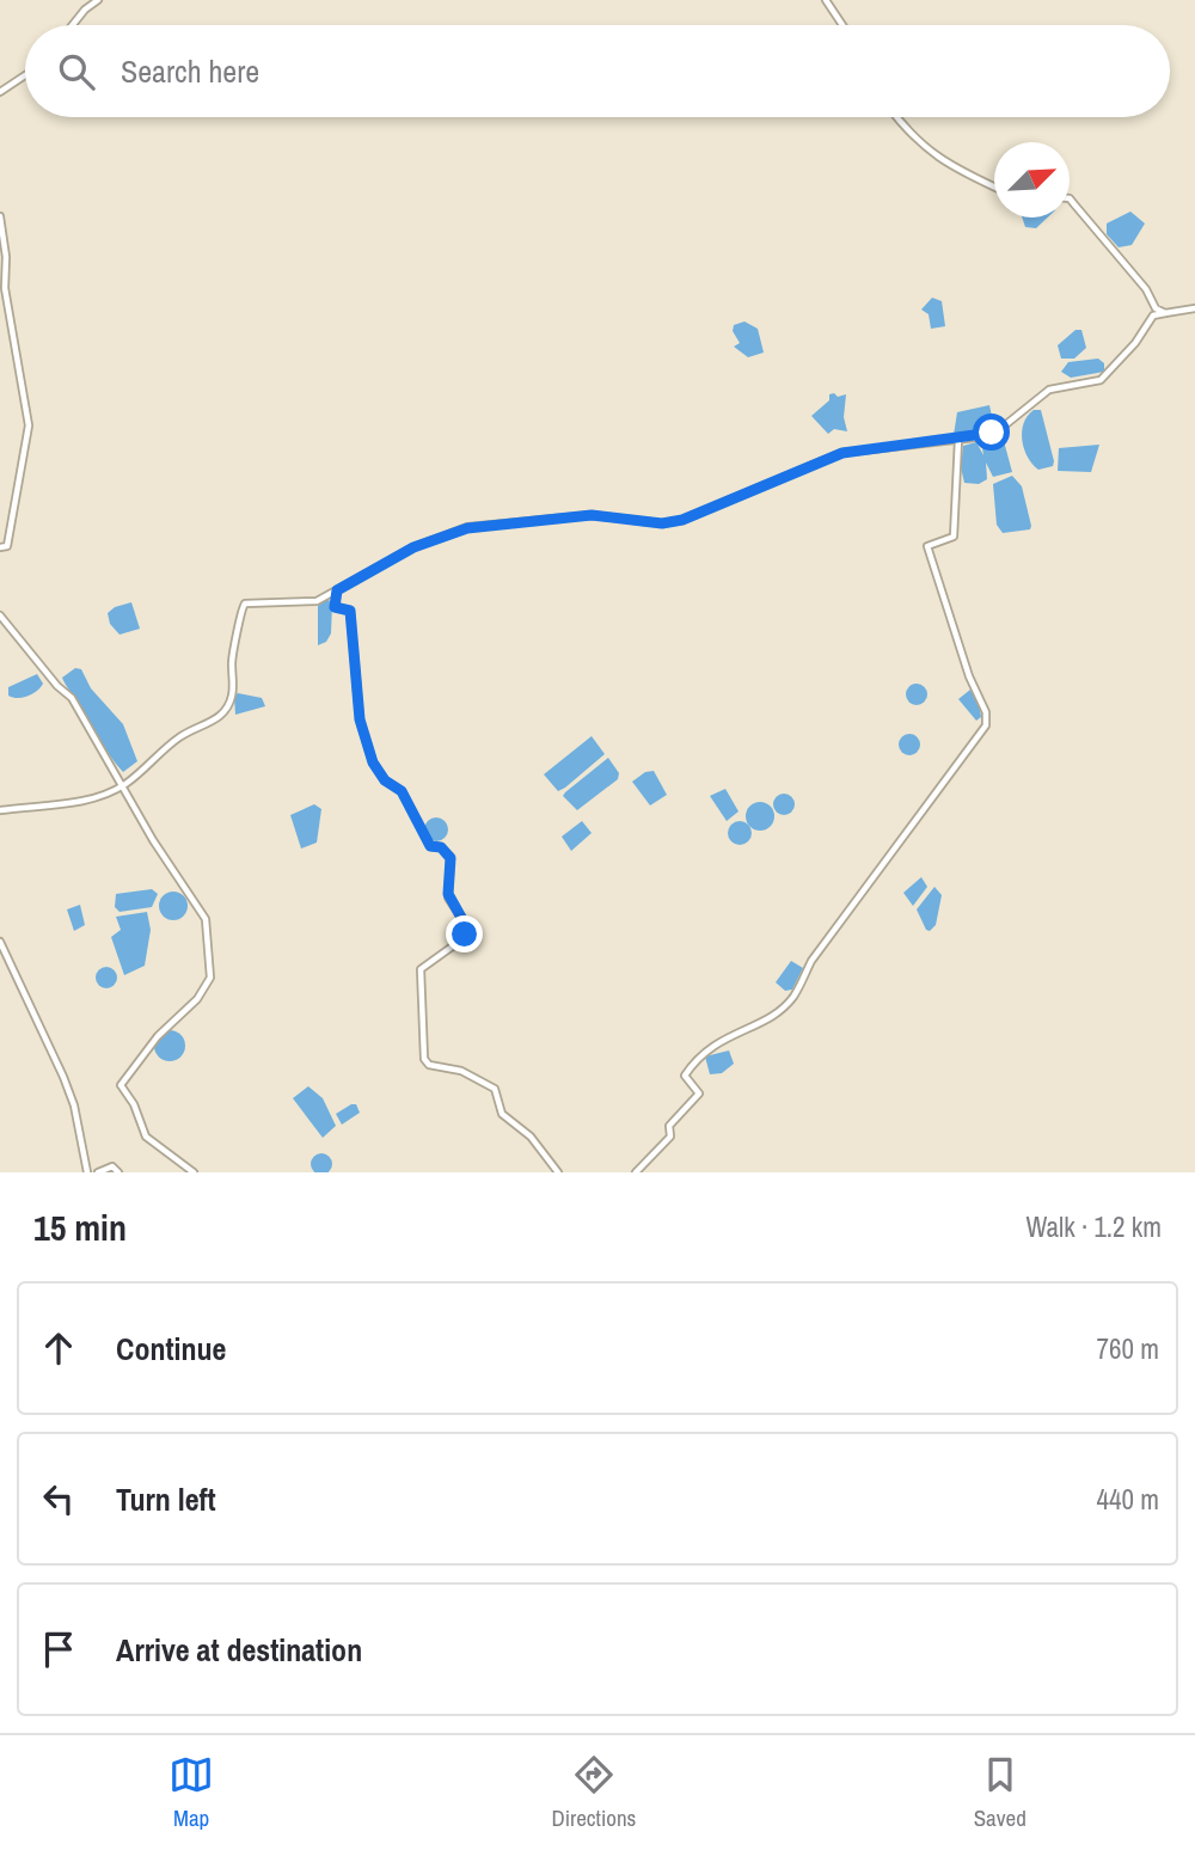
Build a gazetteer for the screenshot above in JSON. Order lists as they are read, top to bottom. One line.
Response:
{"north":"top right","page":{"search":"Search here","heading":["15 min","Walk · 1.2 km"],"list":[["Continue","760 m"],["Turn left","440 m"],"Arrive at destination"],"nav":["Map","Directions","Saved"]}}
